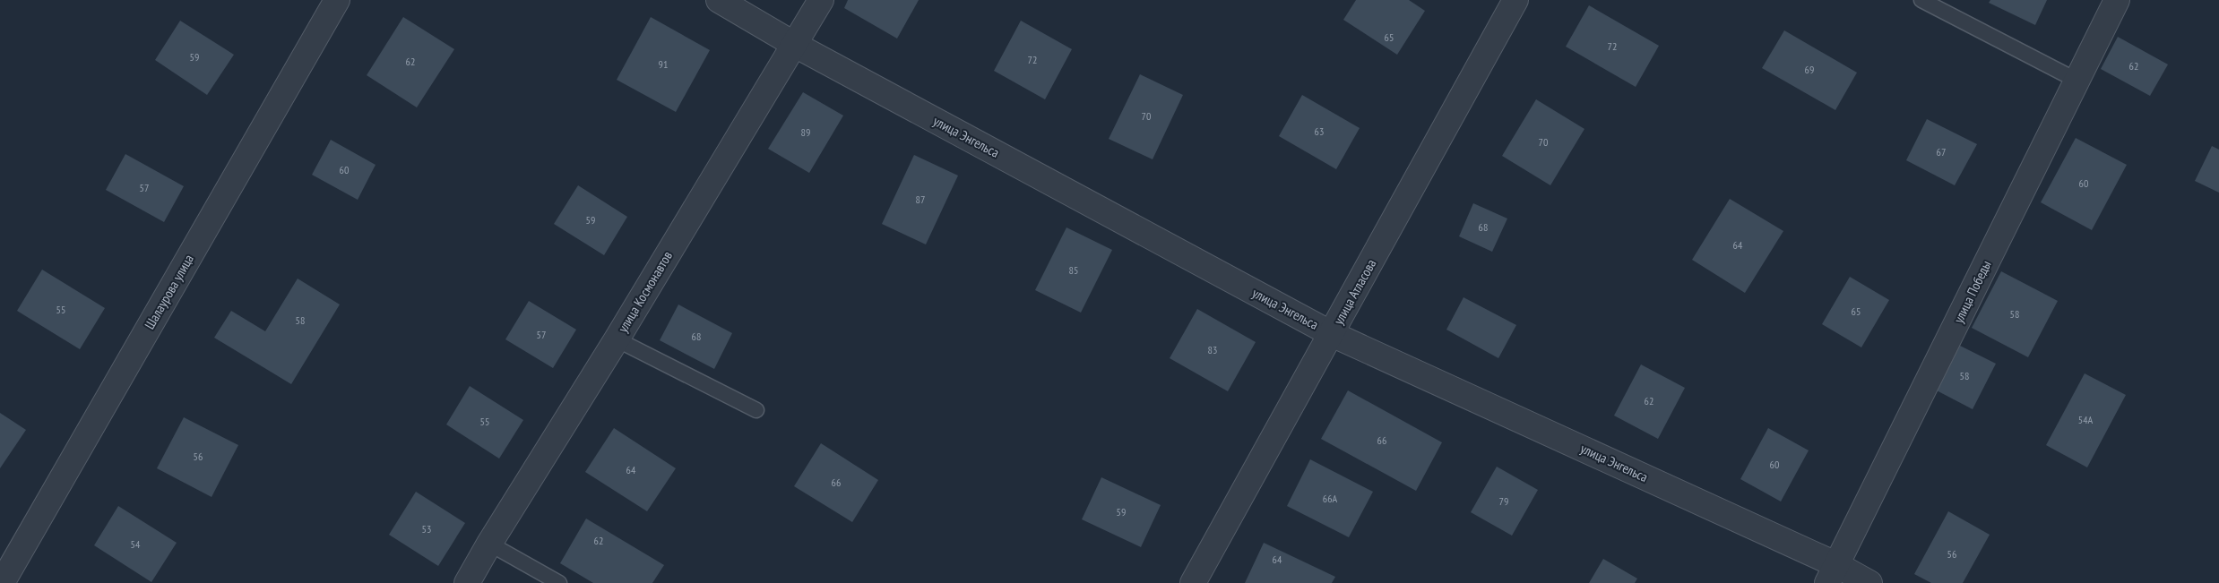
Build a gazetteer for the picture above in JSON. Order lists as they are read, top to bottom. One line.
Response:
{"streets":{"street":["улица Энгельса","Шалаурова улица","улица Космонавтов","улица Атласова","улица Победы"]},"crossings":[["улица Энгельса","улица Космонавтов"],["улица Энгельса","улица Атласова"],["улица Энгельса","улица Победы"]],"house_numbers":["65","72","59","72","62","91","62","69","70","63","89","70","67","60","60","57","87","59","68","64","85","55","65","58","58","57","68","83","58","62","54А","55","66","56","60","64","66","66А","79","59","53","62","54","56","64"]}
